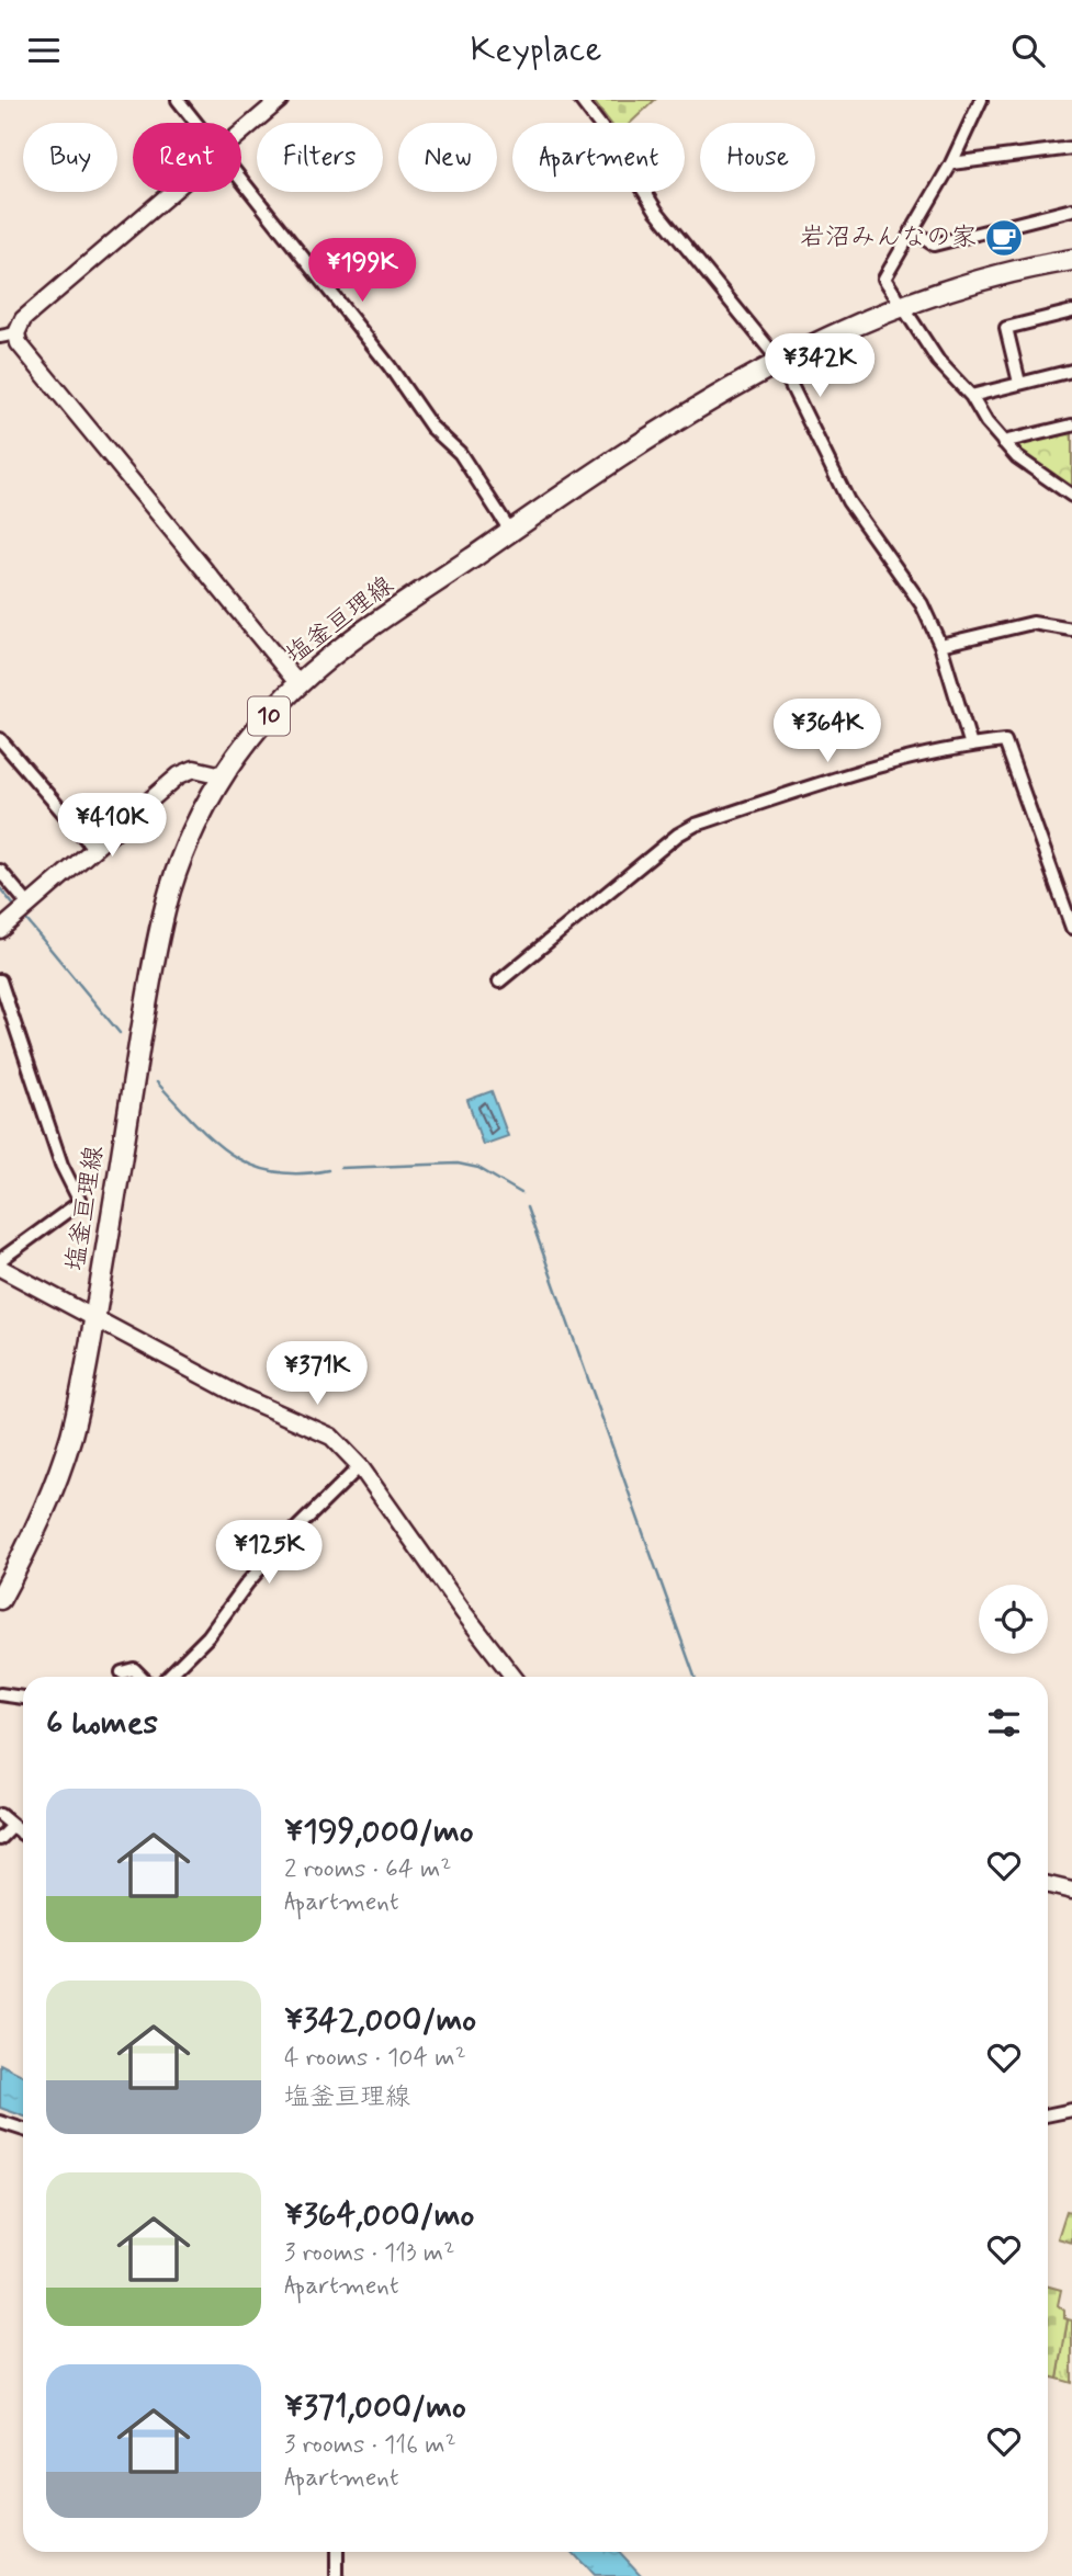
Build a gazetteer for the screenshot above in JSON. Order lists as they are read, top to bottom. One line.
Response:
{"streets":{"main road":["塩釜亘理線","10"]},"places":{"cafe":["岩沼みんなの家"]},"page":{"header":"Keyplace","chip":["Buy","Rent","Filters","New","Apartment","House"],"price":["¥199K","¥342K","¥364K","¥410K","¥371K","¥125K"],"heading":"6 homes","list":[{"name":"¥199,000/mo","note":"2 rooms · 64 m² · Apartment"},{"name":"¥342,000/mo","note":"4 rooms · 104 m² · 塩釜亘理線"},{"name":"¥364,000/mo","note":"3 rooms · 113 m² · Apartment"},{"name":"¥371,000/mo","note":"3 rooms · 116 m² · Apartment"}]}}
